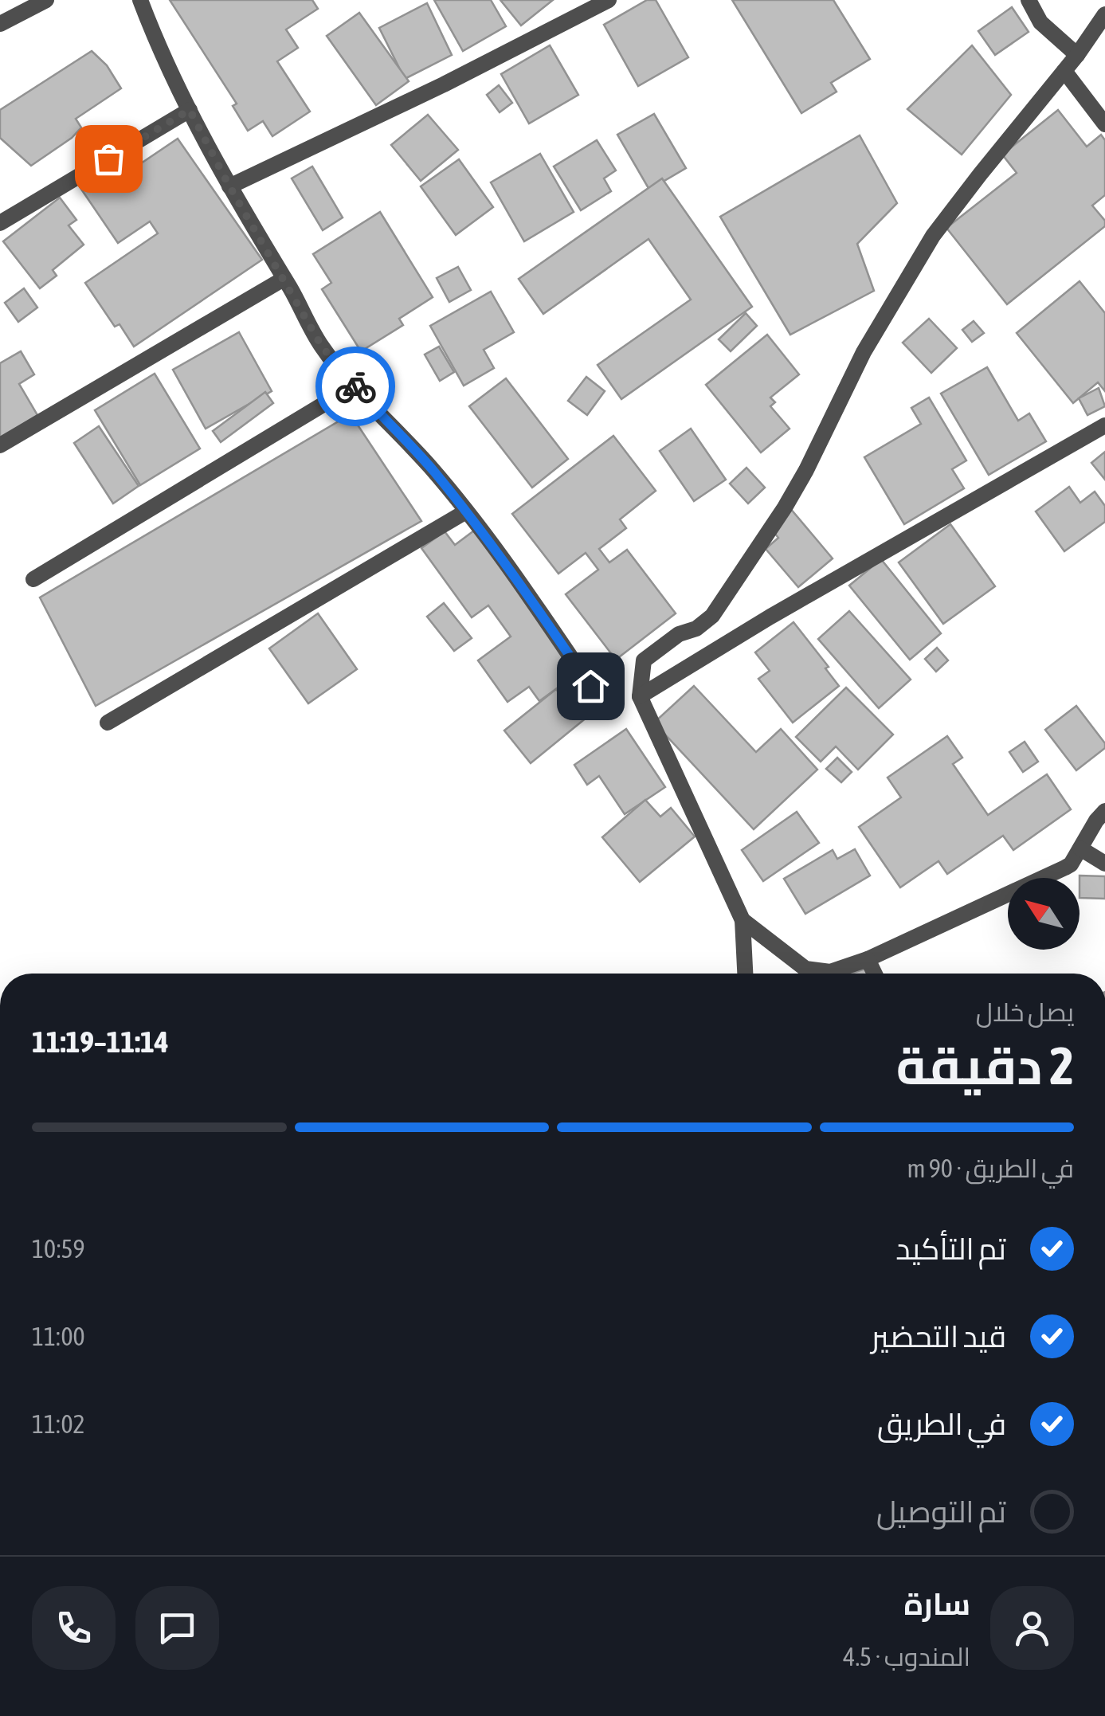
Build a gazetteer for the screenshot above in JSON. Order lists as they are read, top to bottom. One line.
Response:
{"north":"top left","page":{"heading":["2 دقيقة","يصل خلال","11:14–11:19"],"panel":["سارة","المندوب · 4.5"],"bar":"في الطريق · 90 m","list":[["تم التأكيد","10:59"],["قيد التحضير","11:00"],["في الطريق","11:02"],"تم التوصيل"]}}
